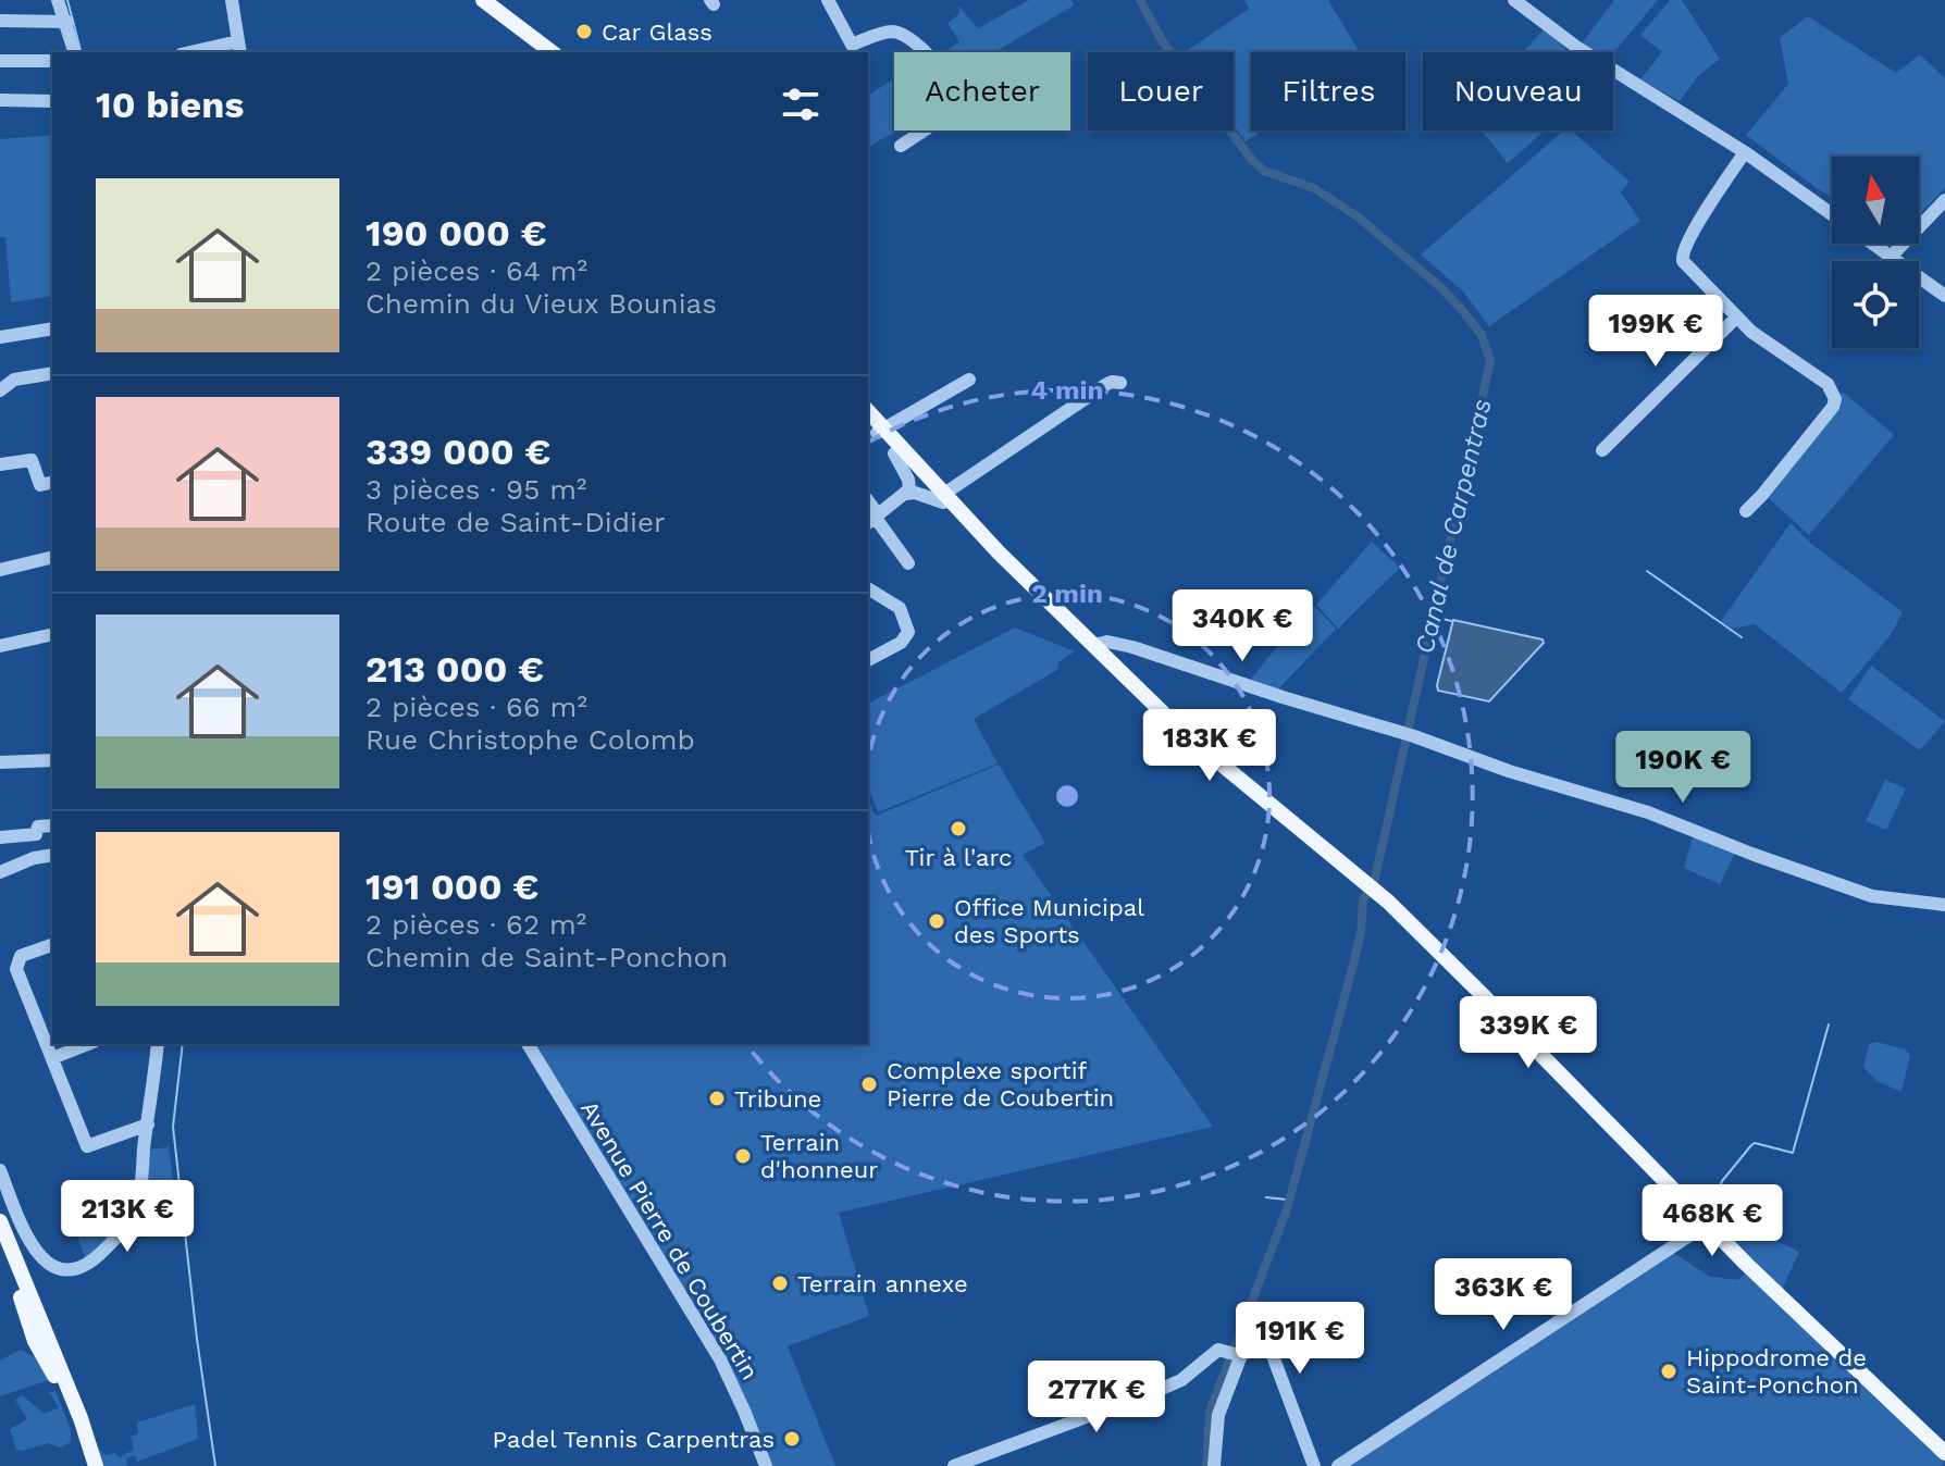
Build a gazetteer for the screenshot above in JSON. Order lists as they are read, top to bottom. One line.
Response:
{"streets":{"street":["Avenue Pierre de Coubertin"]},"water":["Canal de Carpentras"],"places":["Car Glass","Tir à l'arc","Office Municipal des Sports","Complexe sportif Pierre de Coubertin","Tribune","Terrain d'honneur","Terrain annexe","Hippodrome de Saint-Ponchon","Padel Tennis Carpentras"],"north":"top","page":{"chip":["Acheter","Louer","Filtres","Nouveau"],"heading":"10 biens","list":[{"name":"190 000 €","note":"2 pièces · 64 m² · Chemin du Vieux Bounias"},{"name":"339 000 €","note":"3 pièces · 95 m² · Route de Saint-Didier"},{"name":"213 000 €","note":"2 pièces · 66 m² · Rue Christophe Colomb"},{"name":"191 000 €","note":"2 pièces · 62 m² · Chemin de Saint-Ponchon"}],"price":["199K €","340K €","183K €","190K €","339K €","213K €","468K €","363K €","191K €","277K €"]},"rings":["4 min","2 min"]}
